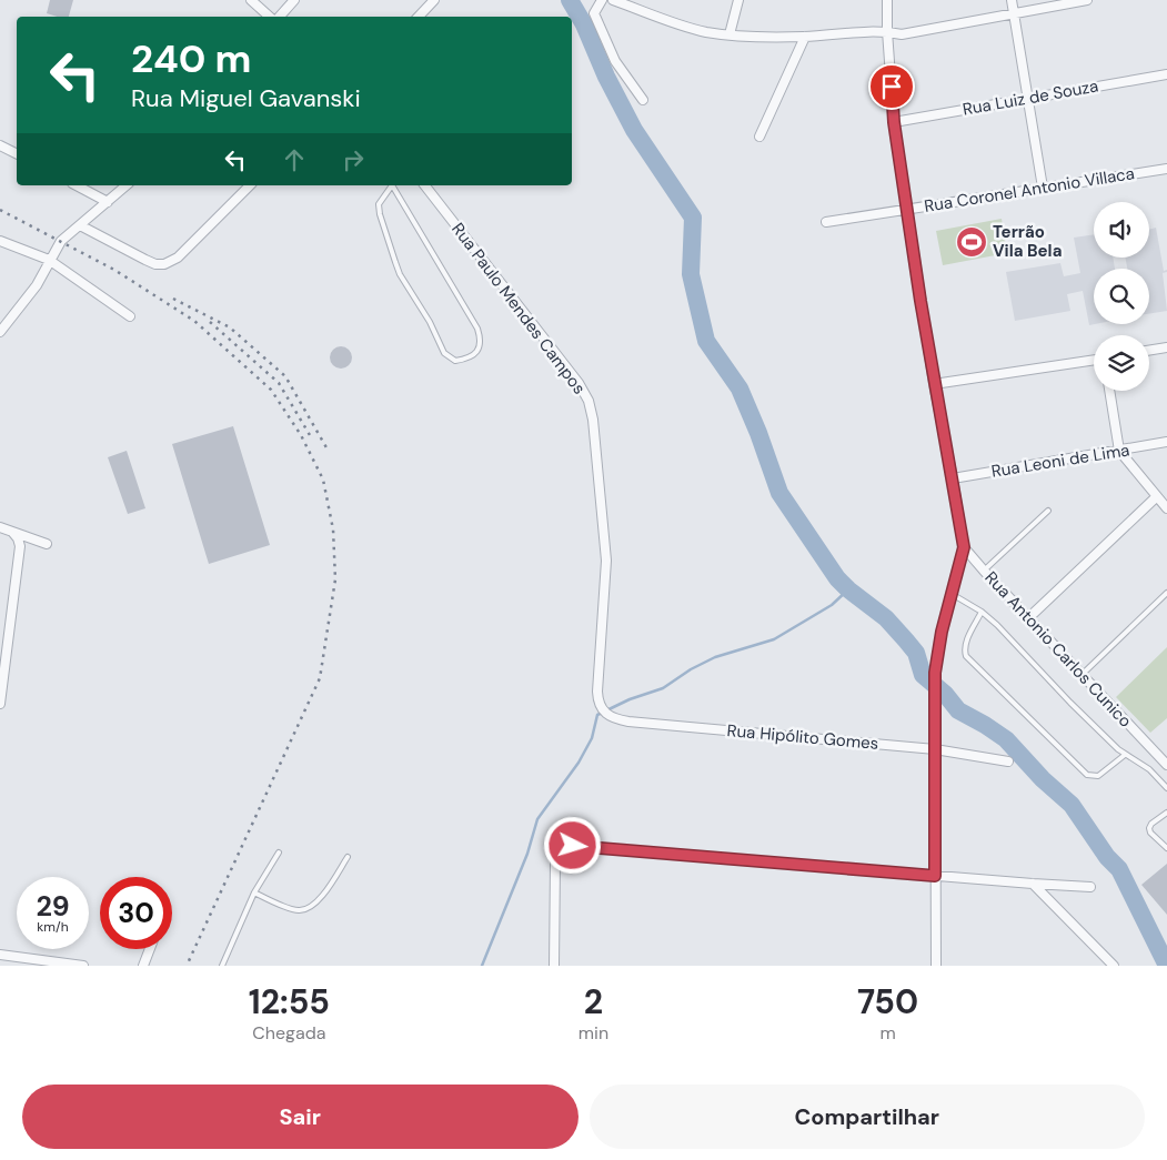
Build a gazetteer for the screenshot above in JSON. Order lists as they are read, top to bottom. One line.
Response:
{"streets":{"street":["Rua Luiz de Souza","Rua Coronel Antonio Villaca","Rua Paulo Mendes Campos","Rua Leoni de Lima","Rua Antonio Carlos Cunico","Rua Hipólito Gomes"]},"crossings":[["Rua Paulo Mendes Campos","Rua Hipólito Gomes"]],"places":{"sports":["Terrão Vila Bela"]},"page":{"turn":["240 m","Rua Miguel Gavanski"],"speed":"29 km/h","limit":"30","eta":["12:55","Chegada","2","min","750","m"],"buttons":["Sair","Compartilhar"]}}
